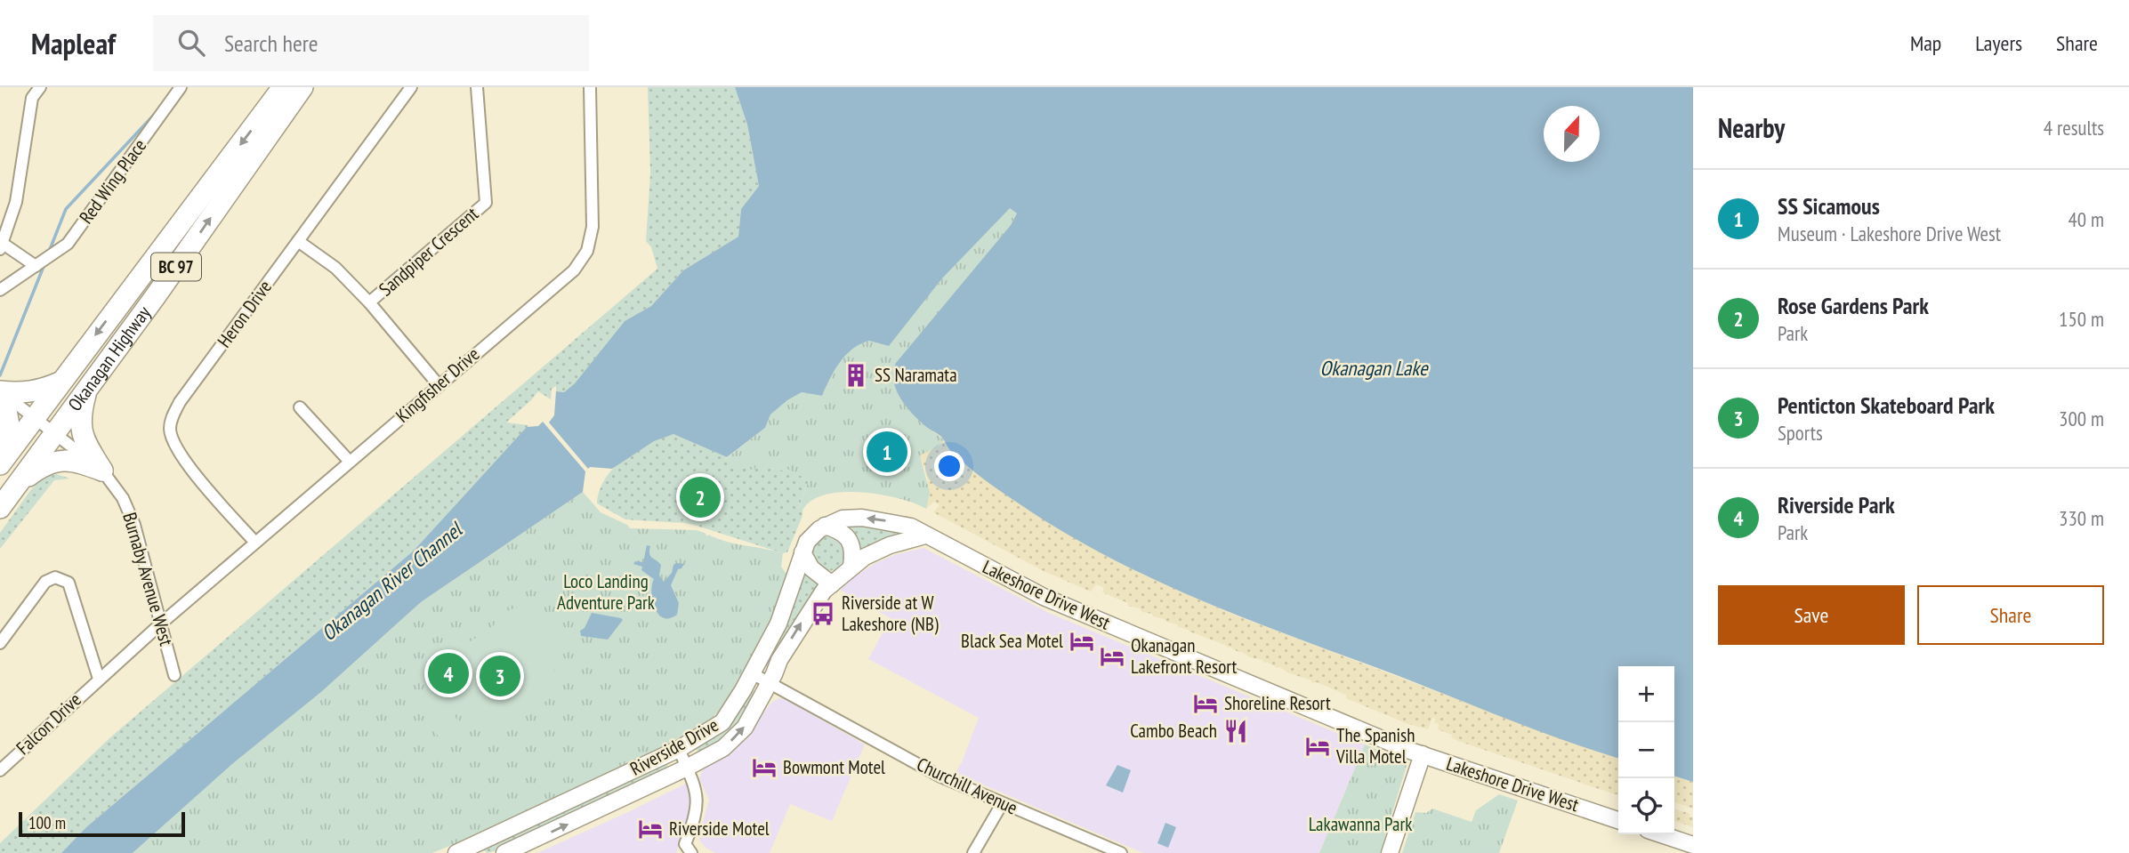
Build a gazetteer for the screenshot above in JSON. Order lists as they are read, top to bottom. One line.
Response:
{"streets":{"highway":["BC 97","Okanagan Highway"],"street":["Red Wing Place","Sandpiper Crescent","Heron Drive","Kingfisher Drive","Burnaby Avenue West","Lakeshore Drive West","Falcon Drive","Riverside Drive","Churchill Avenue"]},"crossings":[["Heron Drive","Kingfisher Drive"],["Okanagan Highway","Burnaby Avenue West"],["Kingfisher Drive","Burnaby Avenue West"],["Kingfisher Drive","Falcon Drive"],["Burnaby Avenue West","Falcon Drive"],["Lakeshore Drive West","Riverside Drive"],["Riverside Drive","Churchill Avenue"]],"water":["Okanagan Lake","Okanagan River Channel"],"parks":["Loco Landing Adventure Park","Lakawanna Park"],"places":{"building":["SS Naramata"],"bus stop":["Riverside at W Lakeshore (NB)"],"hotel":["Black Sea Motel","Okanagan Lakefront Resort","Shoreline Resort","The Spanish Villa Motel","Bowmont Motel","Riverside Motel"],"restaurant":["Cambo Beach"]},"scale_bar":"100 m","north":"top","page":{"header":"Mapleaf","search":"Search here","nav":["Map","Layers","Share"],"heading":["Nearby","4 results"],"list":[{"mark":"1","name":"SS Sicamous","note":"Museum · Lakeshore Drive West","value":"40 m"},{"mark":"2","name":"Rose Gardens Park","note":"Park","value":"150 m"},{"mark":"3","name":"Penticton Skateboard Park","note":"Sports","value":"300 m"},{"mark":"4","name":"Riverside Park","note":"Park","value":"330 m"}],"pins":["1","2","4","3"],"buttons":["Save","Share"],"map_buttons":["+","−"],"scale":"100 m"}}
